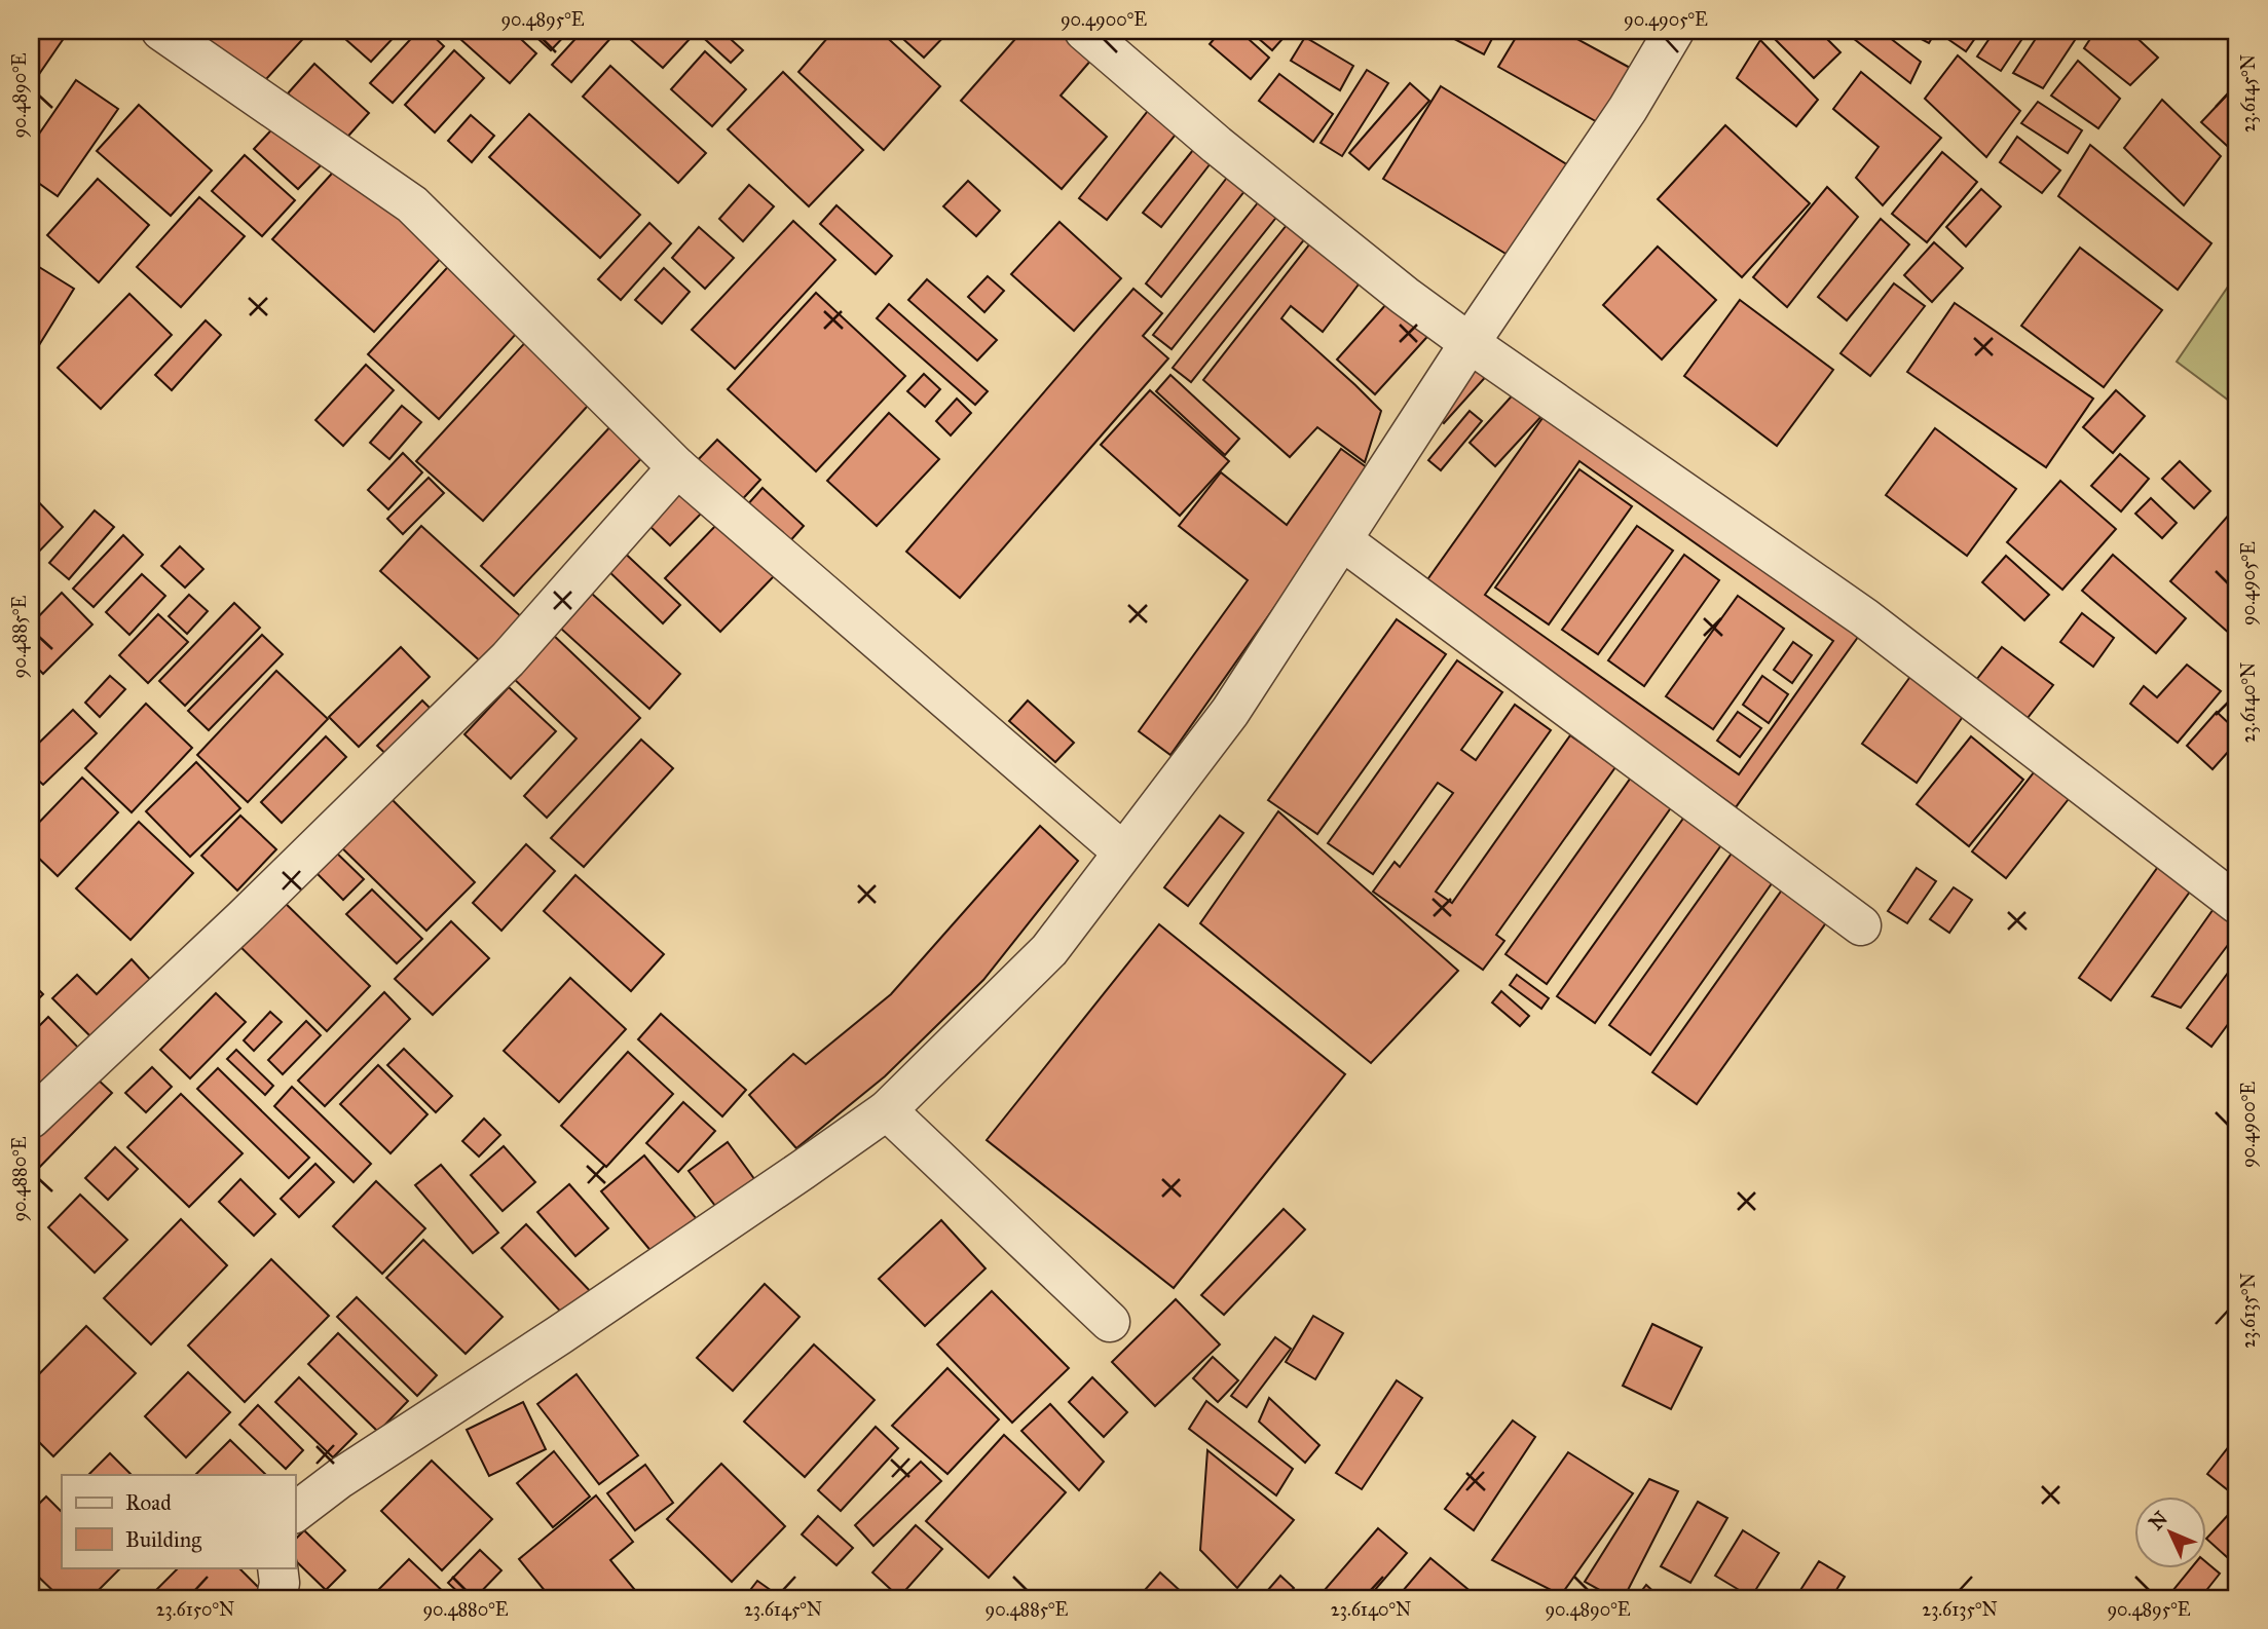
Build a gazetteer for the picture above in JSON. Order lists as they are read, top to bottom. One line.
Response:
{"legend":["Road","Building"],"north":"top left","coordinates":["90.4895°E","90.4900°E","90.4905°E","23.6145°N","90.4890°E","90.4885°E","23.6140°N","90.4880°E","23.6135°N","23.6150°N"]}
